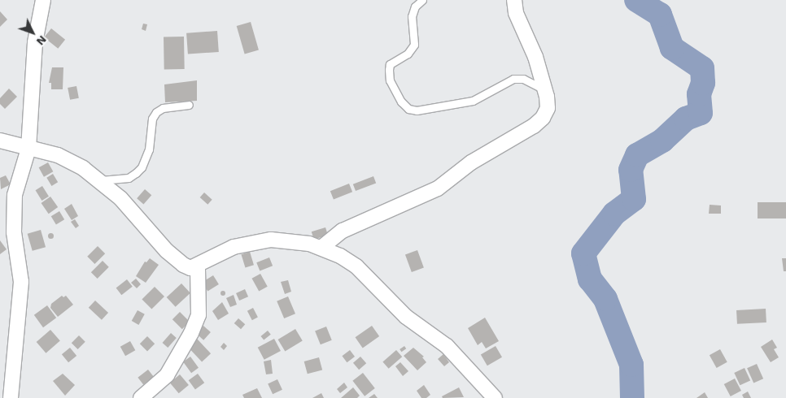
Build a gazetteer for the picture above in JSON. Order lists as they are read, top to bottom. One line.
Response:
{"north":"bottom right"}
